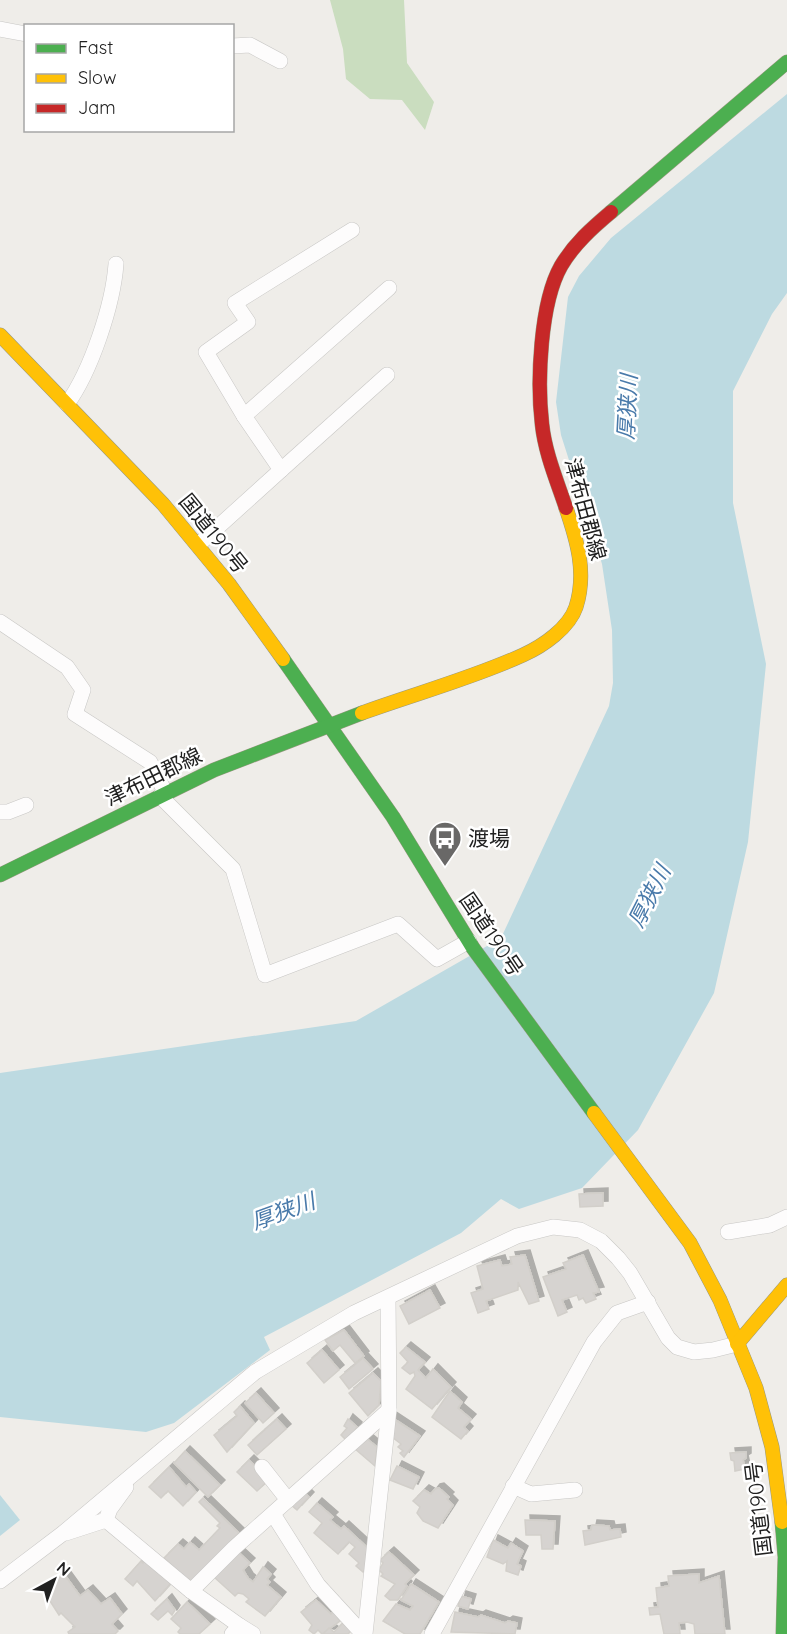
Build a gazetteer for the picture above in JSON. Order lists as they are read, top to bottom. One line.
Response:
{"streets":{"main road":["津布田郡線","国道190号"]},"crossings":[["津布田郡線","国道190号"]],"water":["厚狭川"],"places":{"bus stop":["渡場"]},"legend":["Fast","Slow","Jam"],"north":"top right"}
